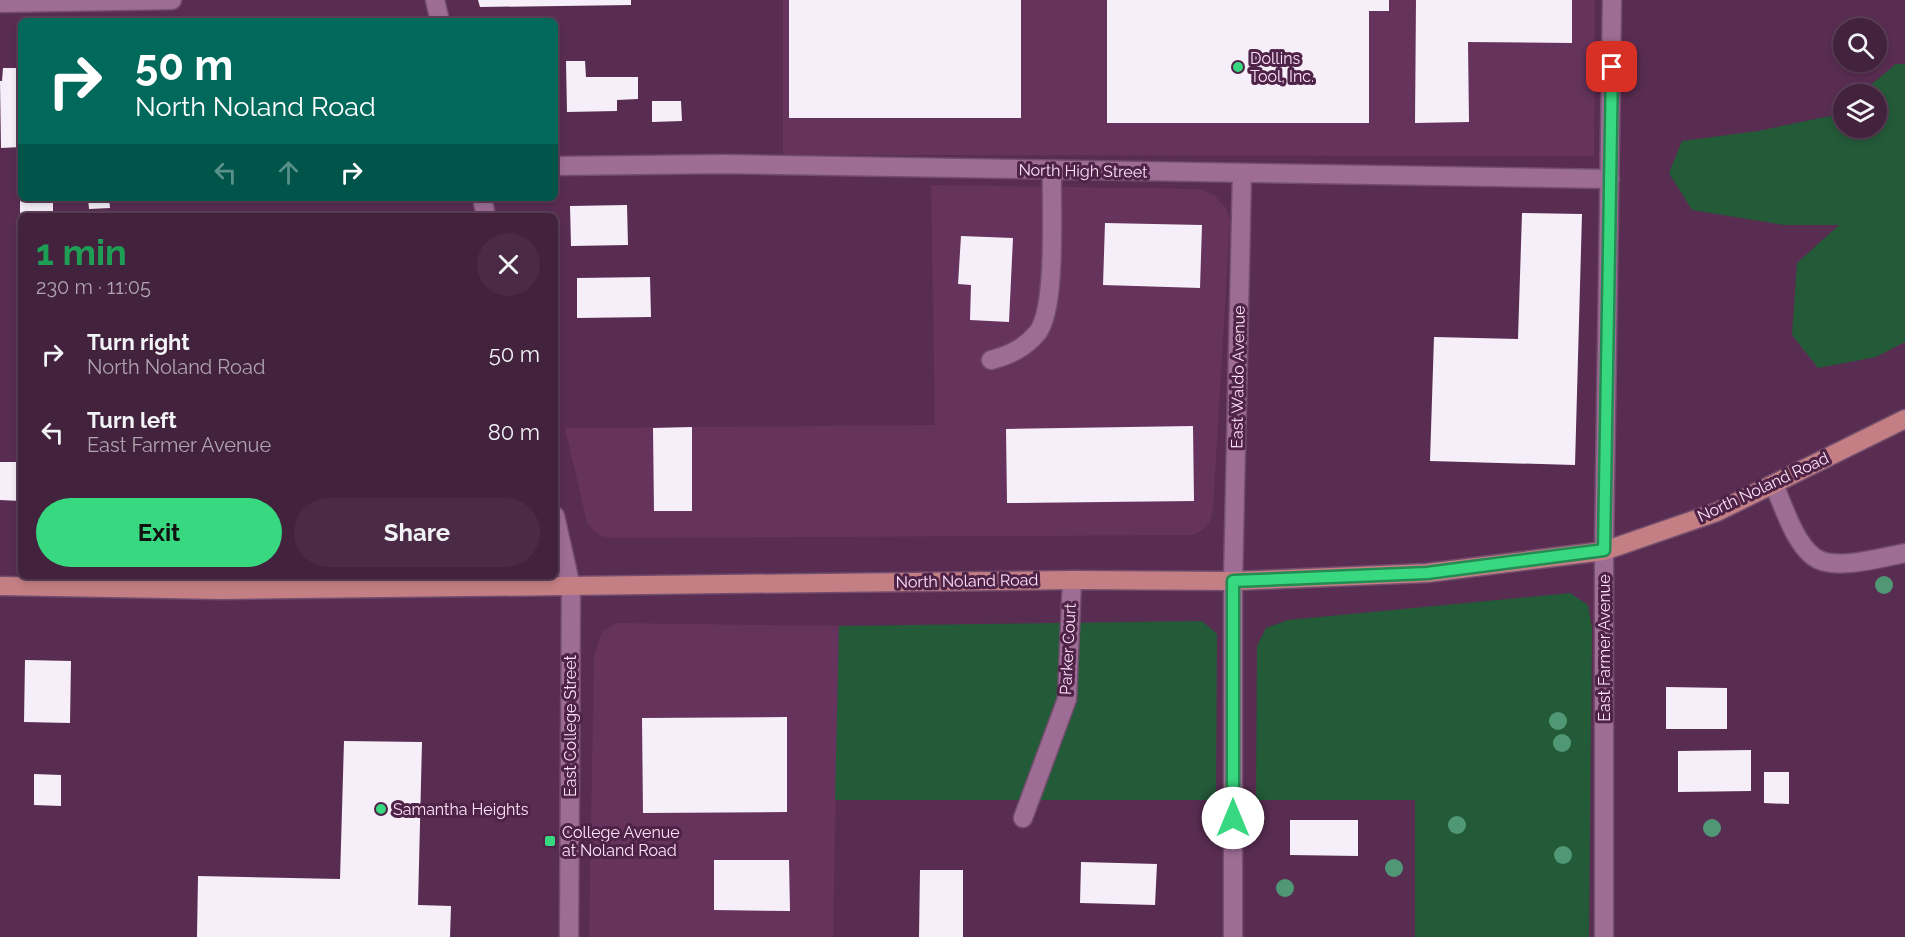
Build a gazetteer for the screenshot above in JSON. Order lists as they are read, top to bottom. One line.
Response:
{"streets":{"main road":["North Noland Road"],"street":["North High Street","East Waldo Avenue","East Farmer Avenue","Parker Court","East College Street"]},"crossings":[["North High Street","East Waldo Avenue"],["North High Street","East Farmer Avenue"],["East Waldo Avenue","North Noland Road"],["North Noland Road","East Farmer Avenue"],["North Noland Road","Parker Court"],["North Noland Road","East College Street"]],"places":{"other":["Dollins Tool, Inc.","Samantha Heights"],"transit":["College Avenue at Noland Road"]},"page":{"turn":["50 m","North Noland Road"],"heading":["1 min","230 m · 11:05"],"list":[{"name":"Turn right","note":"North Noland Road","value":"50 m"},{"name":"Turn left","note":"East Farmer Avenue","value":"80 m"}],"buttons":["Exit","Share"]}}
